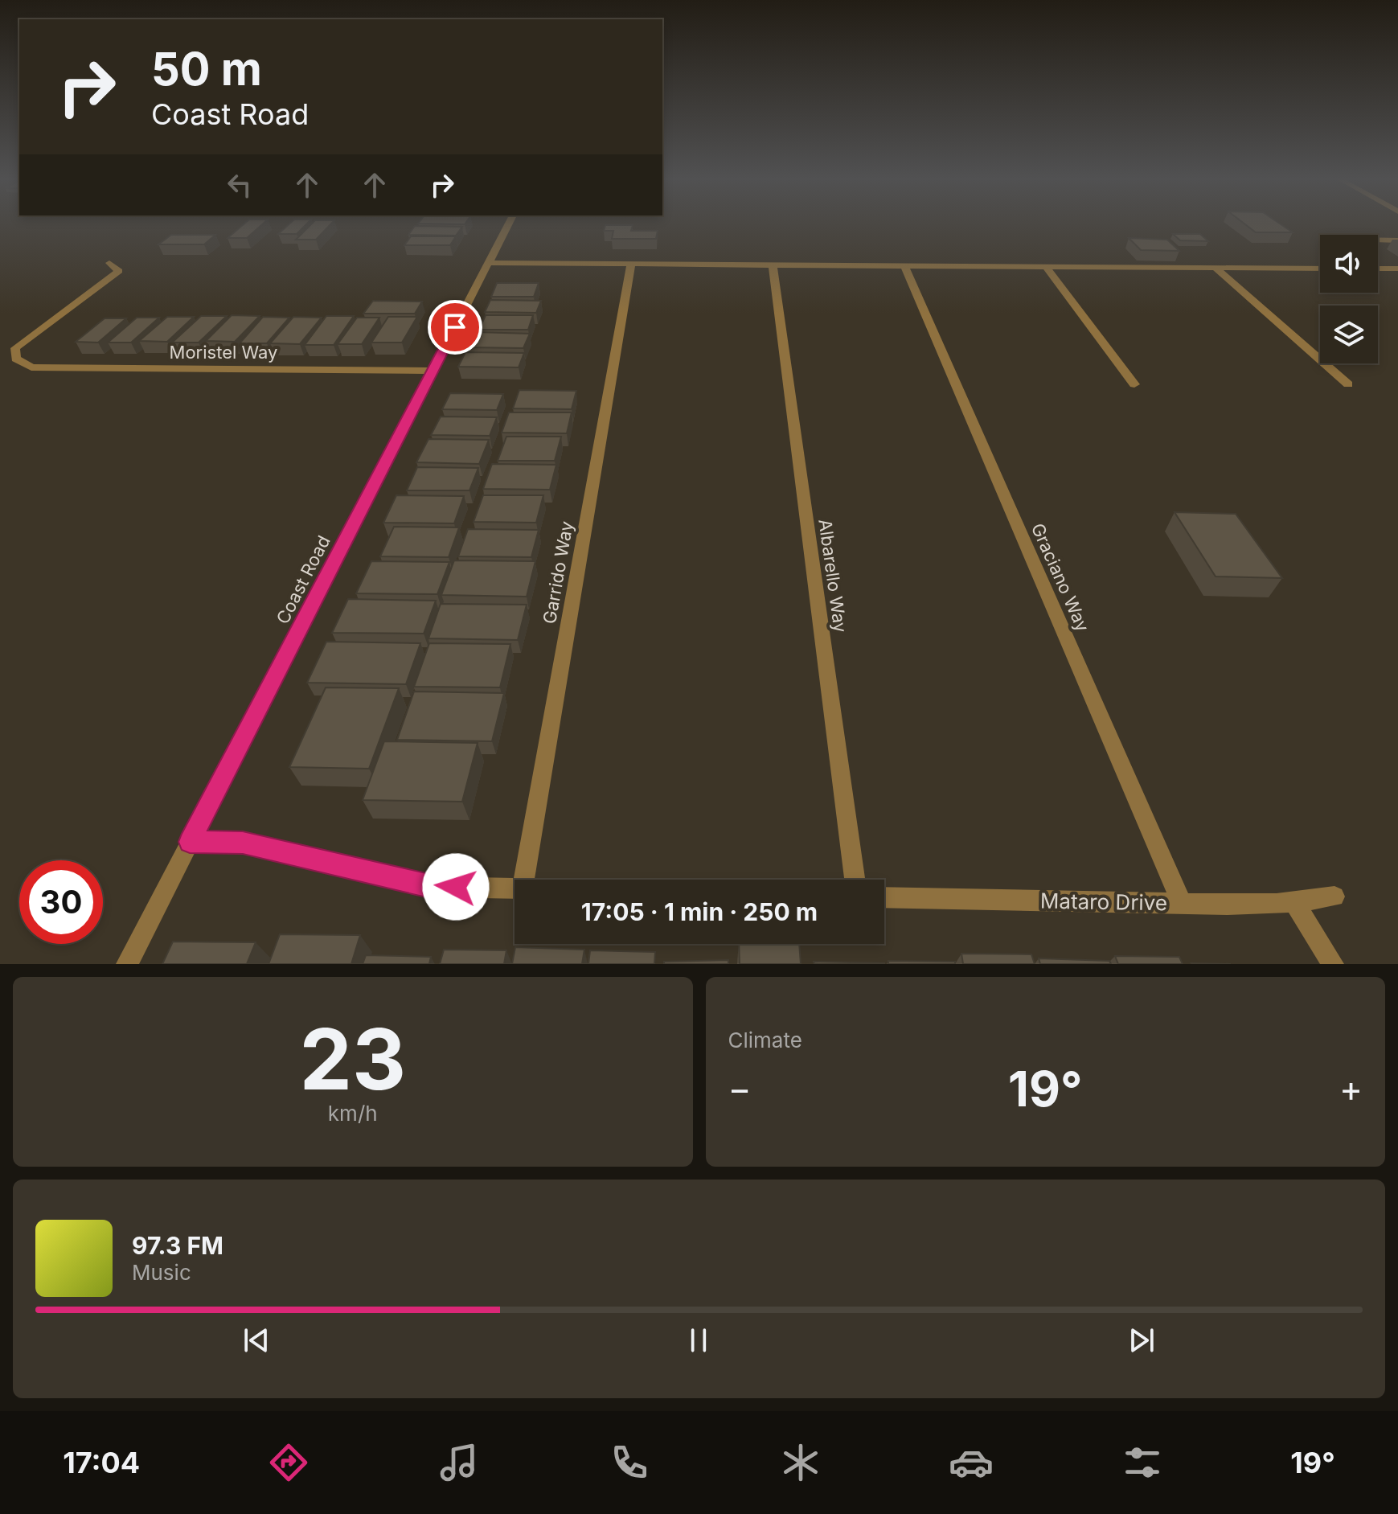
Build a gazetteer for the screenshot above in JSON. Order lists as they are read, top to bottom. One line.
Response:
{"streets":{"street":["Moristel Way","Garrido Way","Albarello Way","Graciano Way","Coast Road","Mataro Drive"]},"crossings":[["Moristel Way","Coast Road"],["Graciano Way","Mataro Drive"]],"page":{"turn":["50 m","Coast Road"],"limit":"30","trip":"17:05 · 1 min · 250 m","tile":[["23","km/h"],"Climate"],"heat":["−","19°","+"],"song":["97.3 FM","Music"],"tabs":["17:04","19°"]}}
